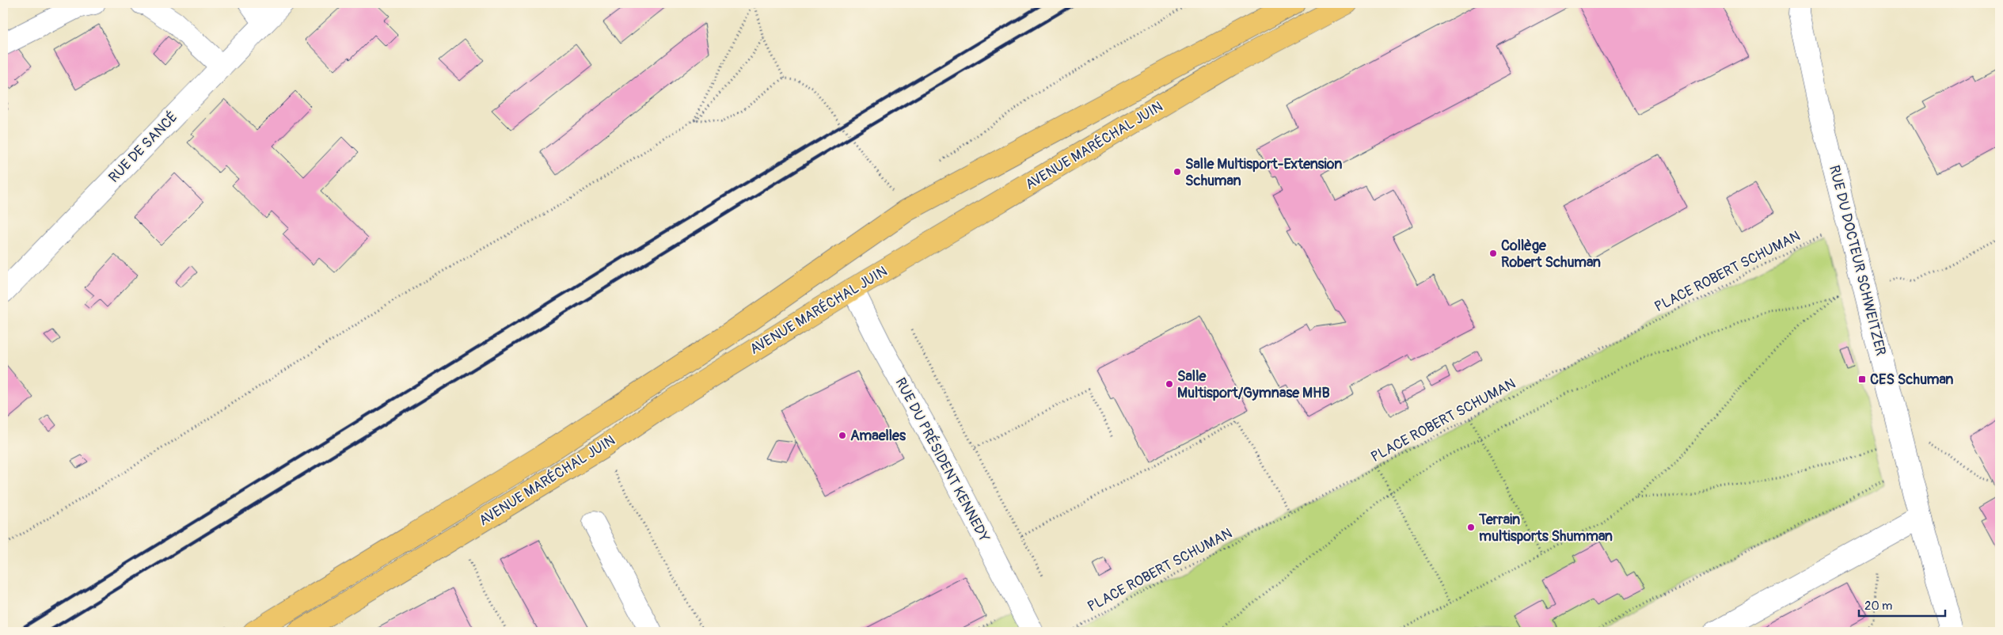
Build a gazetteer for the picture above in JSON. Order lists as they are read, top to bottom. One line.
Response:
{"streets":{"main road":["AVENUE MARÉCHAL JUIN"],"street":["RUE DE SANCÉ","RUE DU DOCTEUR SCHWEITZER","RUE DU PRÉSIDENT KENNEDY"],"path":["PLACE ROBERT SCHUMAN"]},"crossings":[["AVENUE MARÉCHAL JUIN","RUE DU PRÉSIDENT KENNEDY"]],"places":{"other":["Salle Multisport-Extension Schuman","Collège Robert Schuman","Salle Multisport/Gymnase MHB","Amaelles","Terrain multisports Shumman"],"transit":["CES Schuman"]},"scale_bar":"20 m"}
